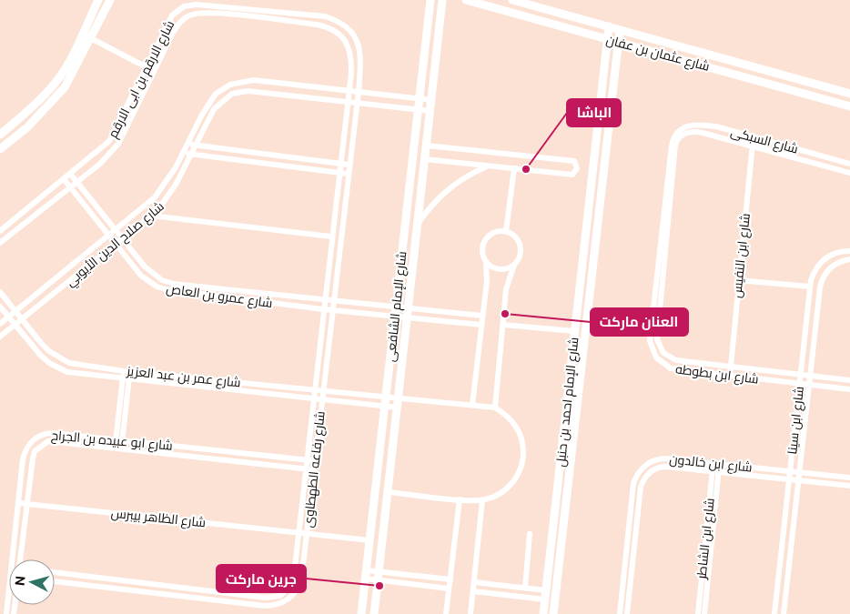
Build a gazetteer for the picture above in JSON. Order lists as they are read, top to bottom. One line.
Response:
{"streets":{"street":["شارع عثمان بن عفان","شارع الارقم بن ابى الارقم","شارع السبكى","شارع صلاح الدين الأيوبي","شارع ابن النفيس","شارع عمرو بن العاص","شارع الإمام الشافعى","شارع ابن بطوطه","شارع عمر بن عبد العزيز","شارع الإمام احمد بن حنبل","شارع ابن سينا","شارع ابو عبيده بن الجراح","شارع ابن خالدون","شارع رفاعه الطهطاوى","شارع الظاهر بيبرس","شارع ابن الشاطر"]},"crossings":[["شارع عثمان بن عفان","شارع الإمام احمد بن حنبل"],["شارع الارقم بن ابى الارقم","شارع صلاح الدين الأيوبي"],["شارع الارقم بن ابى الارقم","شارع عمرو بن العاص"],["شارع الارقم بن ابى الارقم","شارع رفاعه الطهطاوى"],["شارع السبكى","شارع ابن النفيس"],["شارع السبكى","شارع ابن بطوطه"],["شارع صلاح الدين الأيوبي","شارع عمرو بن العاص"],["شارع صلاح الدين الأيوبي","شارع الإمام الشافعى"],["شارع صلاح الدين الأيوبي","شارع عمر بن عبد العزيز"],["شارع صلاح الدين الأيوبي","شارع رفاعه الطهطاوى"],["شارع ابن النفيس","شارع ابن بطوطه"],["شارع عمرو بن العاص","شارع الإمام الشافعى"],["شارع عمرو بن العاص","شارع رفاعه الطهطاوى"],["شارع الإمام الشافعى","شارع عمر بن عبد العزيز"],["شارع الإمام الشافعى","شارع الظاهر بيبرس"],["شارع ابن بطوطه","شارع ابن سينا"],["شارع عمر بن عبد العزيز","شارع رفاعه الطهطاوى"],["شارع ابن سينا","شارع ابن خالدون"],["شارع ابو عبيده بن الجراح","شارع رفاعه الطهطاوى"],["شارع ابو عبيده بن الجراح","شارع الظاهر بيبرس"],["شارع ابن خالدون","شارع ابن الشاطر"],["شارع رفاعه الطهطاوى","شارع الظاهر بيبرس"]],"places":["الباشا","العنان ماركت","جرين ماركت"],"north":"left"}
